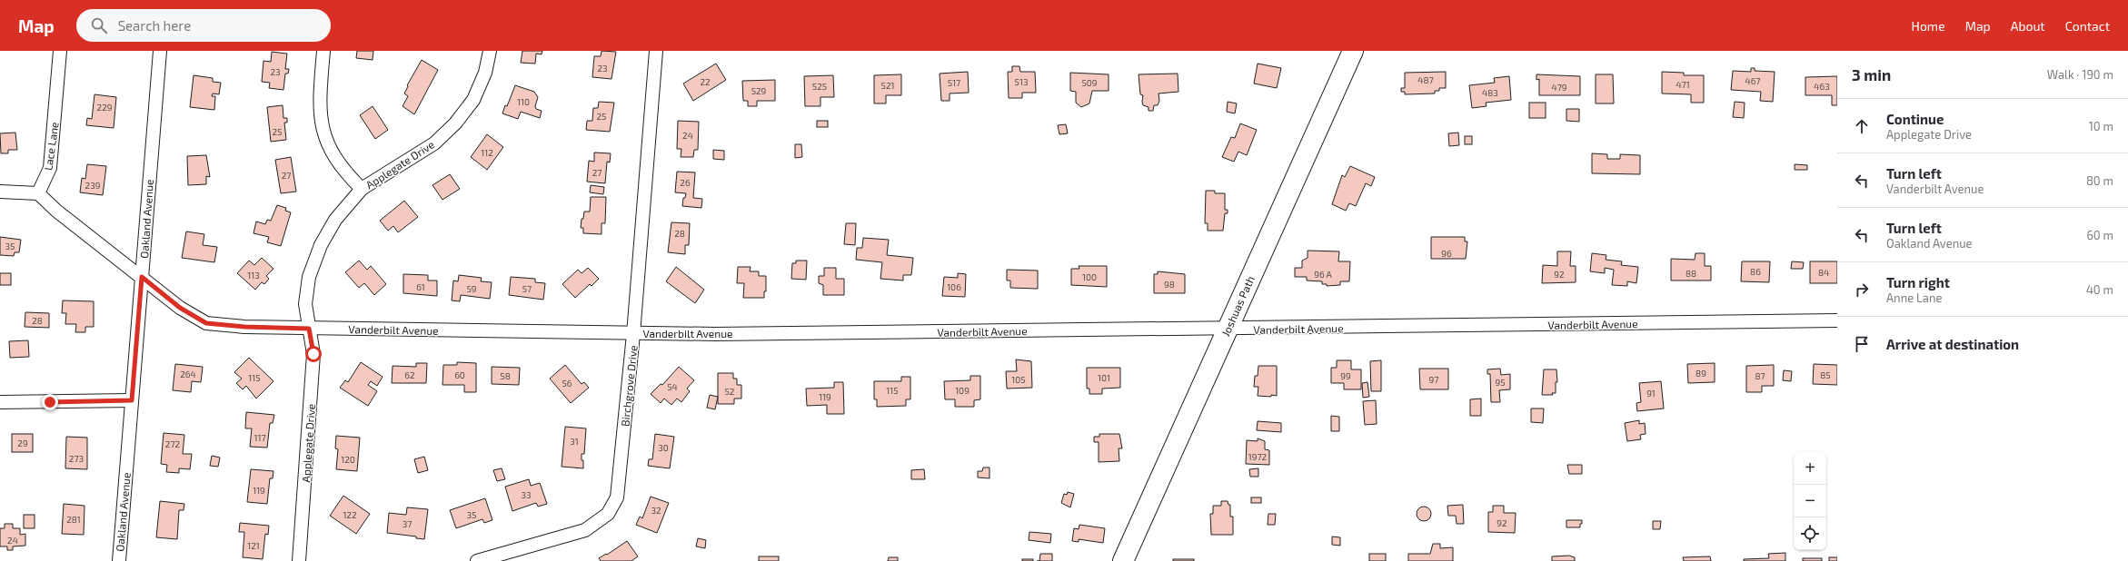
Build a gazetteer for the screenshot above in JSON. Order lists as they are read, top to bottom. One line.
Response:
{"streets":{"main road":["Joshuas Path"],"street":["Lace Lane","Applegate Drive","Oakland Avenue","Vanderbilt Avenue","Birchgrove Drive"]},"crossings":[["Applegate Drive","Vanderbilt Avenue"],["Oakland Avenue","Vanderbilt Avenue"],["Joshuas Path","Vanderbilt Avenue"],["Vanderbilt Avenue","Birchgrove Drive"]],"house_numbers":["23","23","487","467","22","513","517","509","471","521","525","463","479","529","483","110","229","25","25","24","112","27","27","26","239","28","35","96","86","84","88","96 A","92","113","100","98","61","106","59","57","28","89","264","62","60","85","58","99","87","115","101","105","97","95","56","54","115","109","52","91","119","117","31","29","272","30","1972","273","120","119","33","32","122","35","281","92","37","24","121"],"page":{"header":"Map","search":"Search here","nav":["Home","Map","About","Contact"],"heading":["3 min","Walk · 190 m"],"list":[["Continue","Applegate Drive","10 m"],["Turn left","Vanderbilt Avenue","80 m"],["Turn left","Oakland Avenue","60 m"],["Turn right","Anne Lane","40 m"],"Arrive at destination"],"map_buttons":["+","−"]}}
